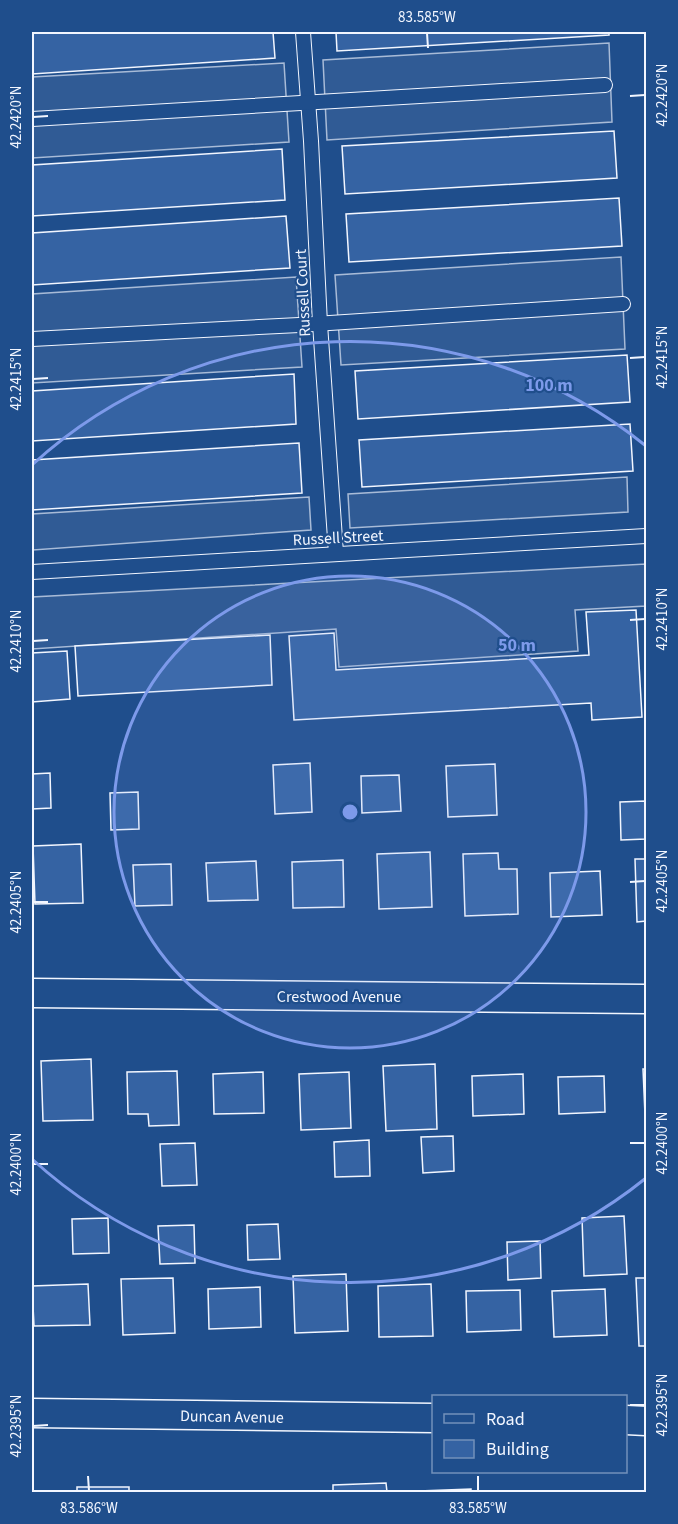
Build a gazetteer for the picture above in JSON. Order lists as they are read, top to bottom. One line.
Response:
{"streets":{"street":["Crestwood Avenue","Duncan Avenue"],"lane":["Russell Court","Russell Street"]},"crossings":[["Russell Court","Russell Street"]],"legend":["Road","Building"],"coordinates":["83.585°W","42.2420°N","42.2415°N","42.2410°N","42.2405°N","42.2400°N","42.2395°N","83.586°W"],"rings":["100 m","50 m"]}
